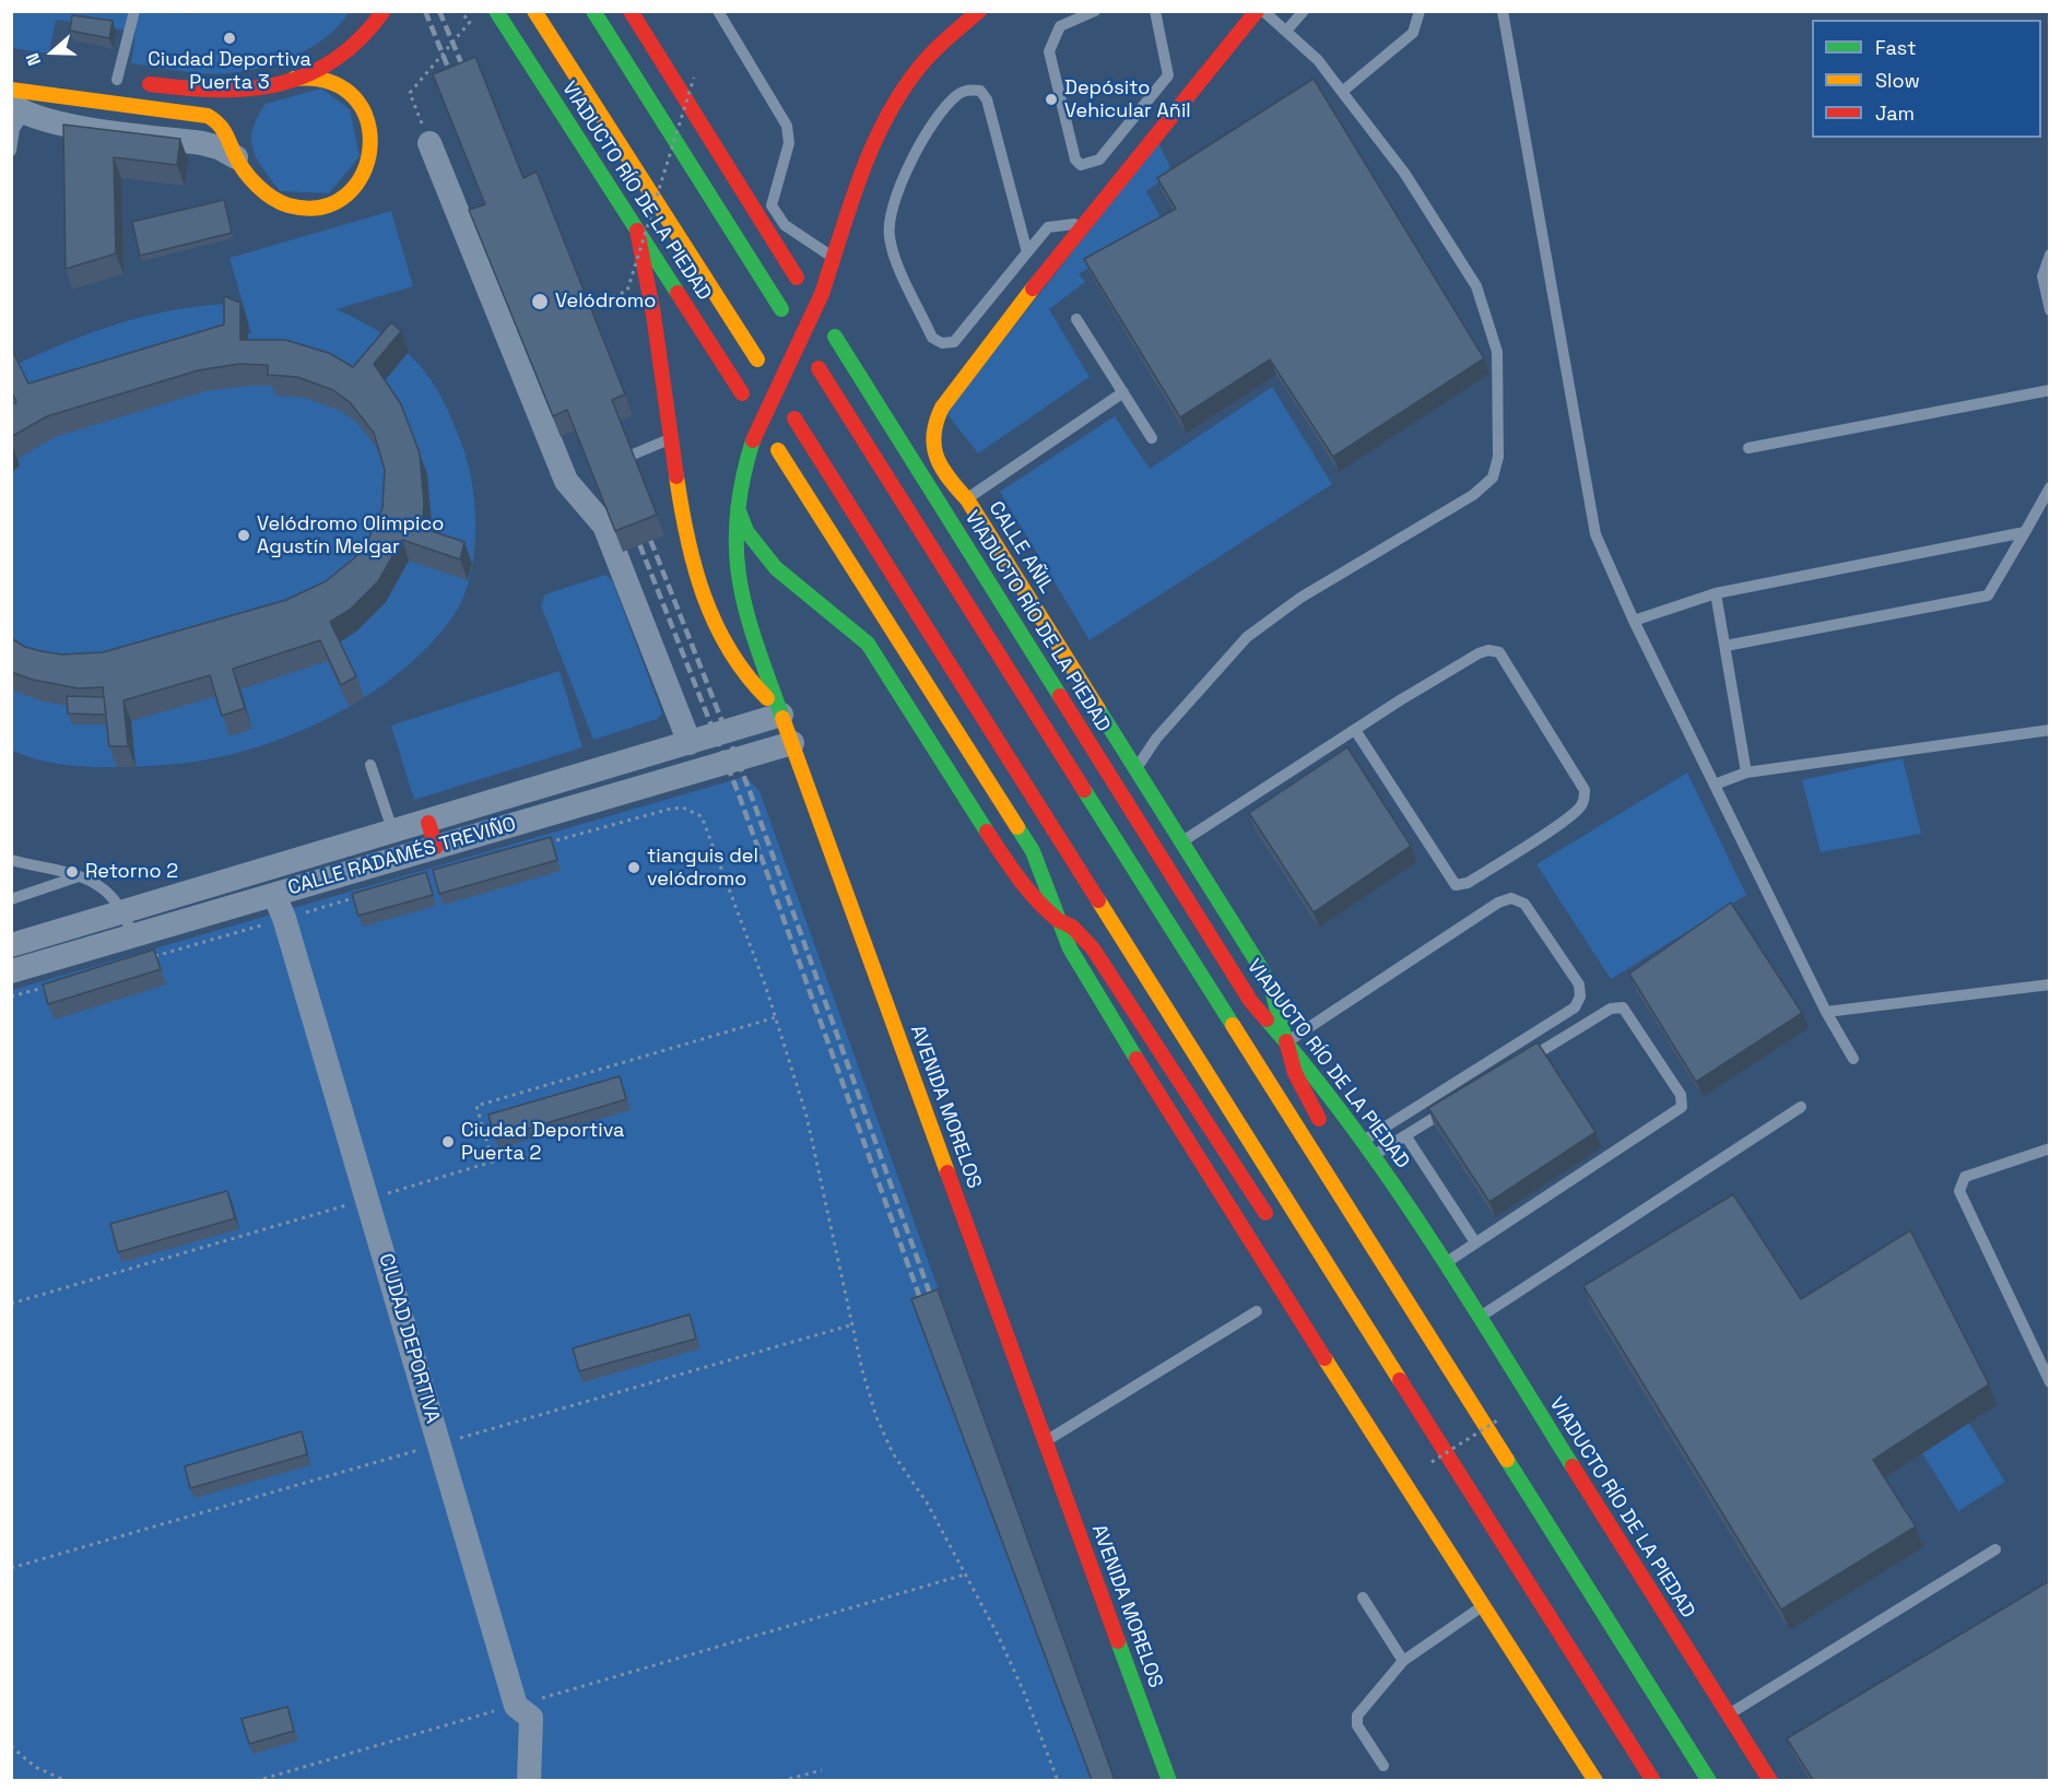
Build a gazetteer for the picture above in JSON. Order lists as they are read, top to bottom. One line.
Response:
{"streets":{"main road":["VIADUCTO RÍO DE LA PIEDAD","CALLE AÑIL","AVENIDA MORELOS"],"street":["CALLE RADAMÉS TREVIÑO","CIUDAD DEPORTIVA"]},"crossings":[["VIADUCTO RÍO DE LA PIEDAD","CALLE AÑIL"],["CALLE RADAMÉS TREVIÑO","AVENIDA MORELOS"],["CALLE RADAMÉS TREVIÑO","CIUDAD DEPORTIVA"]],"places":["Ciudad Deportiva Puerta 3","Depósito Vehicular Añil","Velódromo","Velódromo Olímpico Agustín Melgar","tianguis del velódromo","Retorno 2","Ciudad Deportiva Puerta 2"],"legend":["Fast","Slow","Jam"],"north":"left"}
